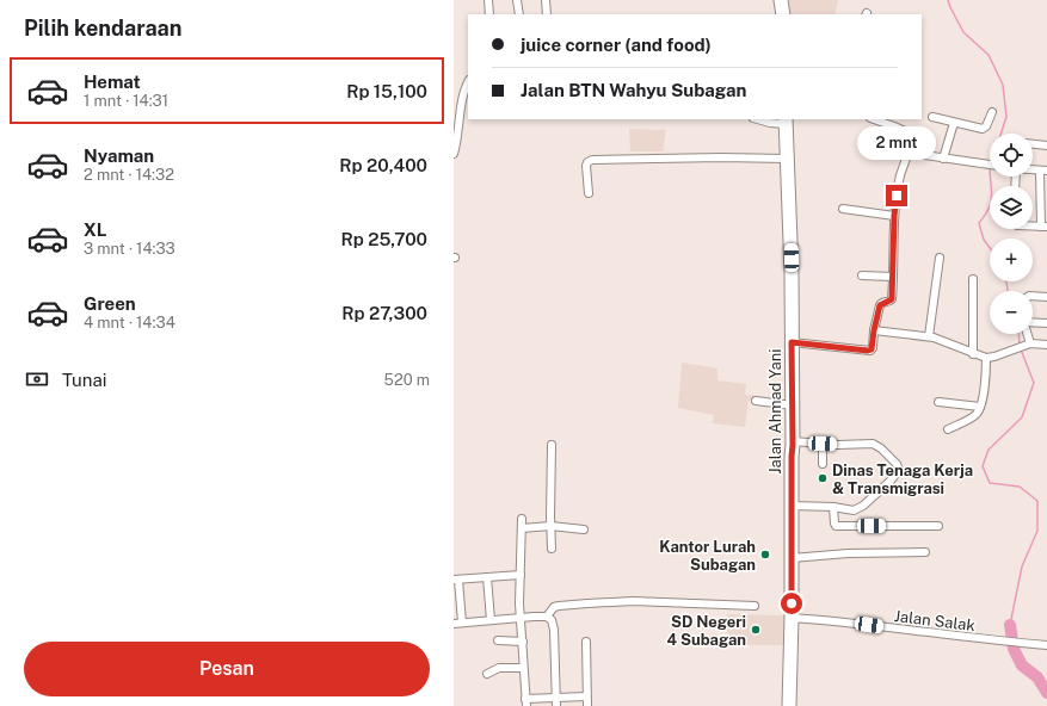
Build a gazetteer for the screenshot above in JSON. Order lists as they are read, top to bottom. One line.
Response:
{"streets":{"highway":["Jalan Ahmad Yani"],"street":["Jalan Salak"]},"crossings":[["Jalan Ahmad Yani","Jalan Salak"]],"places":["Dinas Tenaga Kerja & Transmigrasi","Kantor Lurah Subagan","SD Negeri 4 Subagan"],"page":{"heading":"Pilih kendaraan","banner":["juice corner (and food)","Jalan BTN Wahyu Subagan"],"list":[{"name":"Hemat","note":"1 mnt · 14:31","value":"Rp 15,100"},{"name":"Nyaman","note":"2 mnt · 14:32","value":"Rp 20,400"},{"name":"XL","note":"3 mnt · 14:33","value":"Rp 25,700"},{"name":"Green","note":"4 mnt · 14:34","value":"Rp 27,300"}],"bubble":"2 mnt","map_buttons":["+","−"],"pay":["Tunai","520 m"],"buttons":"Pesan"}}
